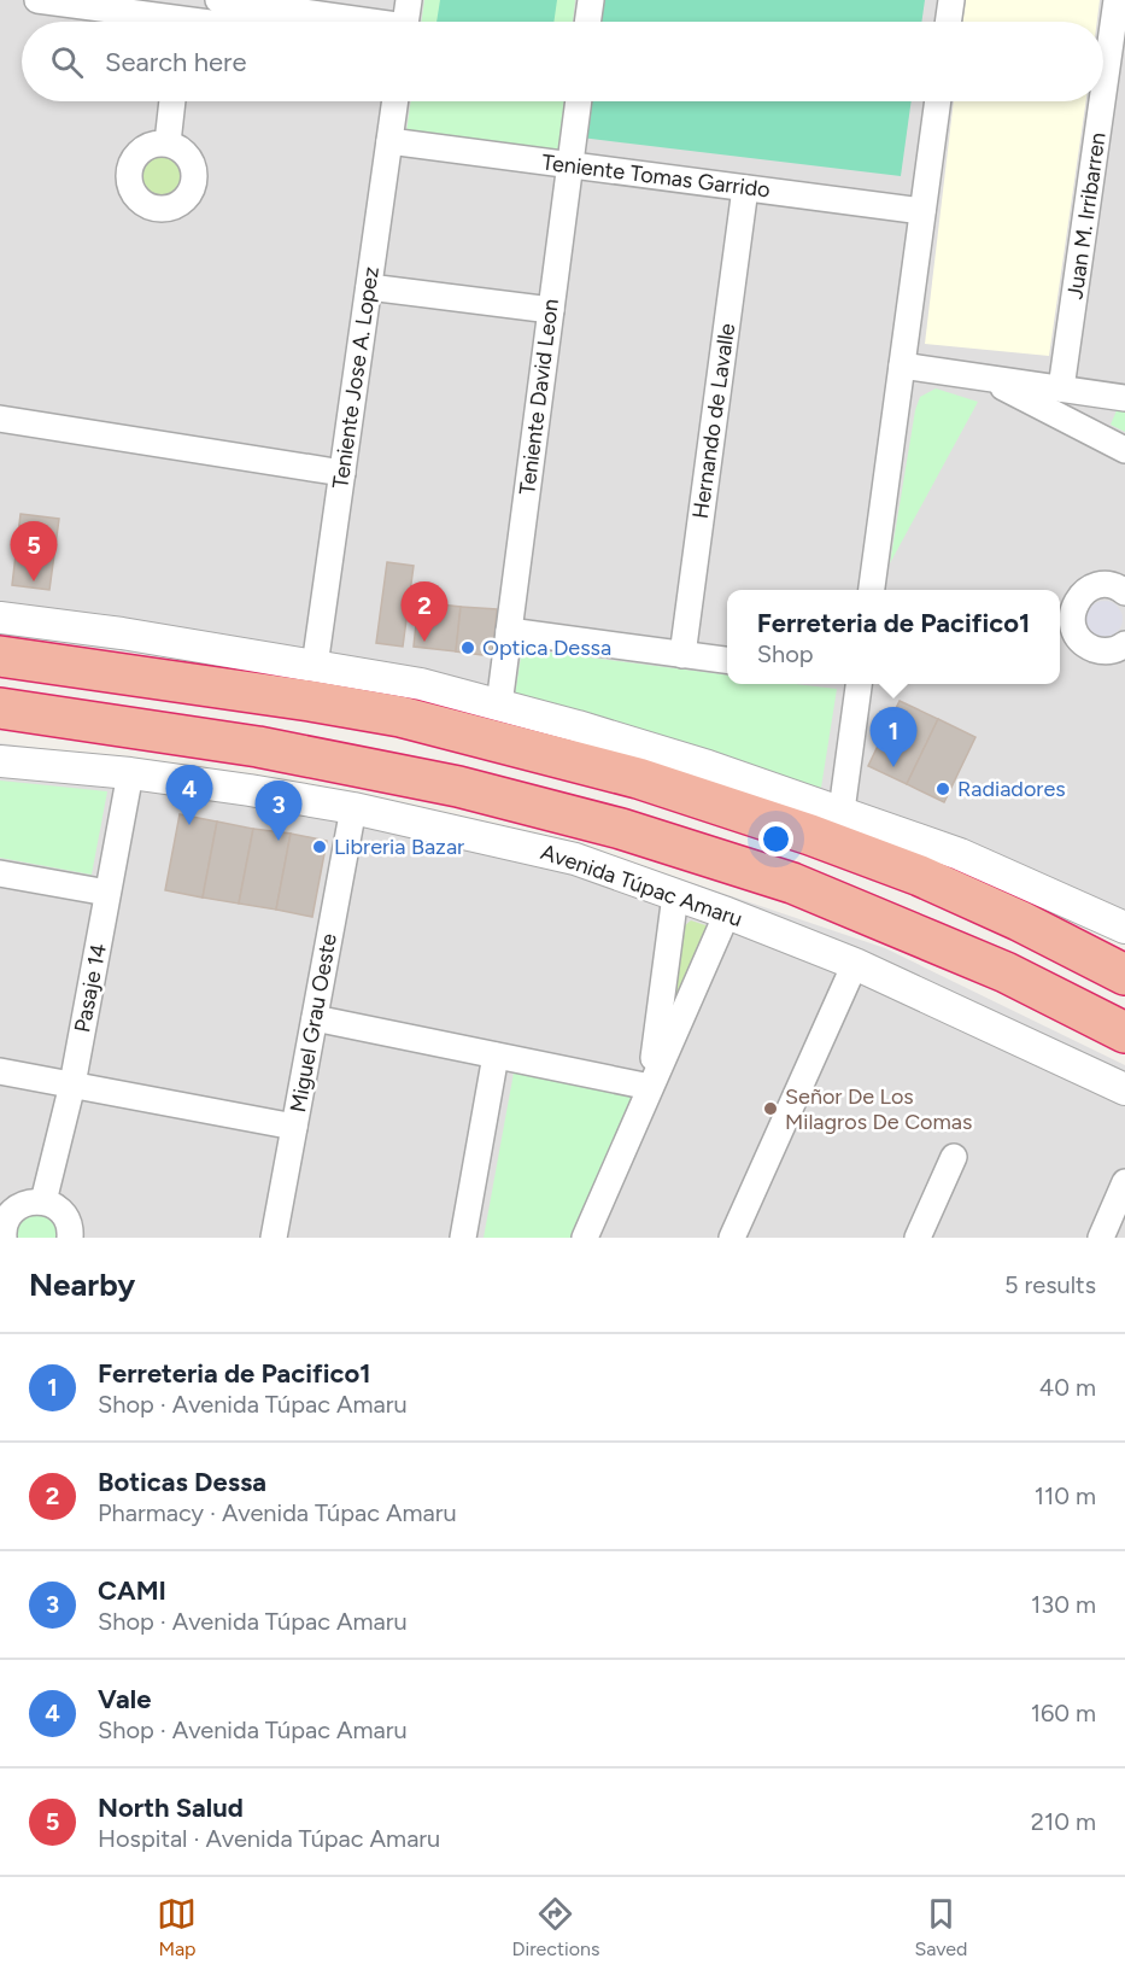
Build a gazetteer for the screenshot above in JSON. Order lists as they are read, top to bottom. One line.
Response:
{"streets":{"highway":["Avenida Túpac Amaru"],"street":["Teniente Tomas Garrido","Juan M. Irribarren","Teniente Jose A. Lopez","Teniente David Leon","Hernando de Lavalle","Pasaje 14","Miguel Grau Oeste"]},"crossings":[["Teniente Tomas Garrido","Teniente Jose A. Lopez"],["Teniente Tomas Garrido","Teniente David Leon"],["Teniente Tomas Garrido","Hernando de Lavalle"],["Avenida Túpac Amaru","Pasaje 14"],["Avenida Túpac Amaru","Miguel Grau Oeste"]],"places":["Optica Dessa","Radiadores","Libreria Bazar","Señor De Los Milagros De Comas"],"page":{"search":"Search here","pins":["5","2","1","4","3"],"popup":["Ferreteria de Pacifico1","Shop"],"heading":["Nearby","5 results"],"list":[{"mark":"1","name":"Ferreteria de Pacifico1","note":"Shop · Avenida Túpac Amaru","value":"40 m"},{"mark":"2","name":"Boticas Dessa","note":"Pharmacy · Avenida Túpac Amaru","value":"110 m"},{"mark":"3","name":"CAMI","note":"Shop · Avenida Túpac Amaru","value":"130 m"},{"mark":"4","name":"Vale","note":"Shop · Avenida Túpac Amaru","value":"160 m"},{"mark":"5","name":"North Salud","note":"Hospital · Avenida Túpac Amaru","value":"210 m"}],"nav":["Map","Directions","Saved"]}}
